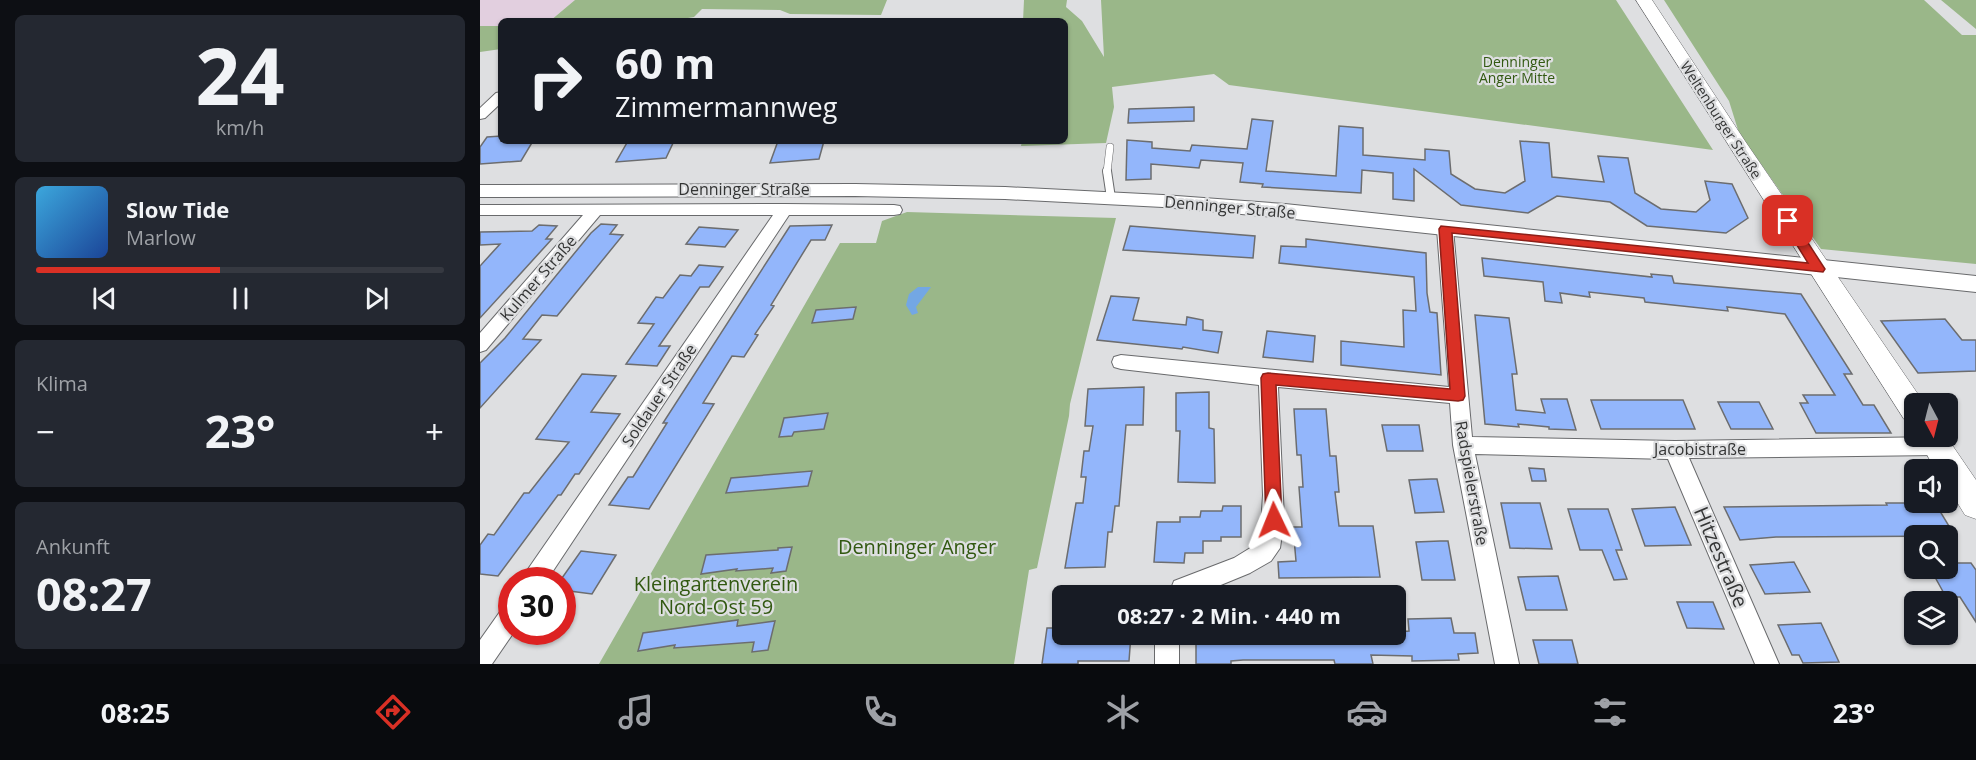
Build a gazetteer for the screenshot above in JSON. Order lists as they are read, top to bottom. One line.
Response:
{"streets":{"main road":["Weltenburger Straße"],"street":["Denninger Straße","Kulmer Straße","Soldauer Straße","Jacobistraße","Radspielerstraße","Hitzestraße"]},"crossings":[["Weltenburger Straße","Denninger Straße"],["Denninger Straße","Kulmer Straße"],["Denninger Straße","Soldauer Straße"],["Denninger Straße","Radspielerstraße"],["Jacobistraße","Radspielerstraße"],["Jacobistraße","Hitzestraße"]],"parks":["Denninger Anger Mitte","Denninger Anger","Kleingartenverein Nord-Ost 59"],"north":"bottom","page":{"tile":[["24","km/h"],"Klima",["Ankunft","08:27"]],"turn":["60 m","Zimmermannweg"],"song":["Slow Tide","Marlow"],"heat":["−","23°","+"],"limit":"30","trip":"08:27 · 2 Min. · 440 m","tabs":["08:25","23°"]}}
